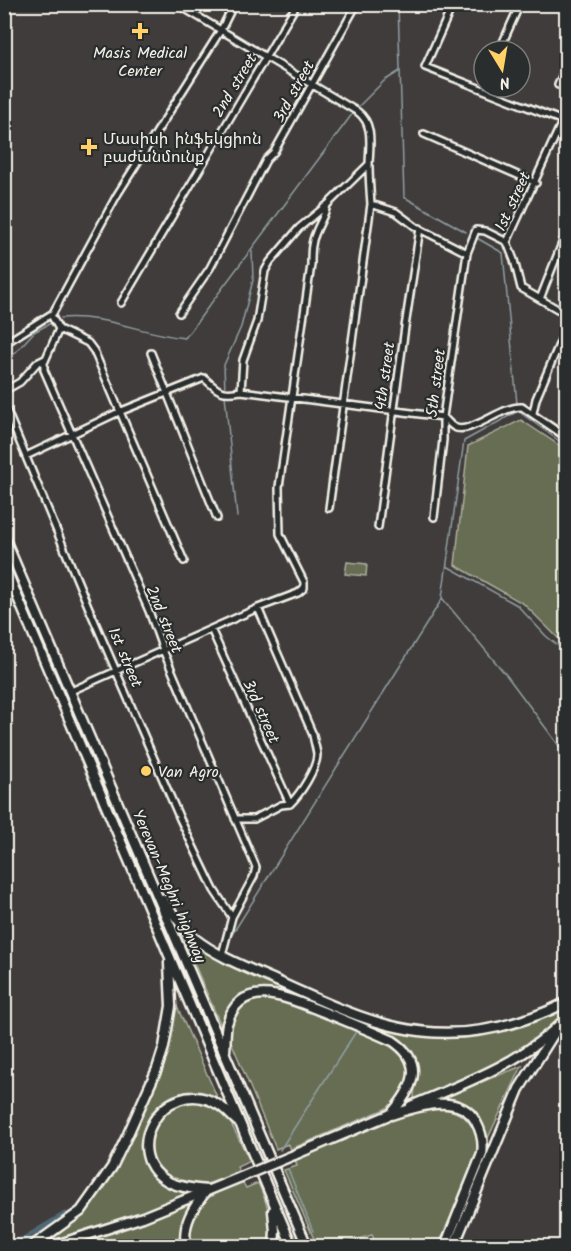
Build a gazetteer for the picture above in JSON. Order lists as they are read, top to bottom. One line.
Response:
{"streets":{"main road":["Yerevan-Meghri highway"],"street":["2nd street","3rd street","1st street","4th street","5th street"]},"crossings":[["2nd street","1st street"]],"places":{"health":["Masis Medical Center","Մասիսի ինֆեկցիոն բաժանմունք"],"other":["Van Agro"]},"north":"bottom"}
